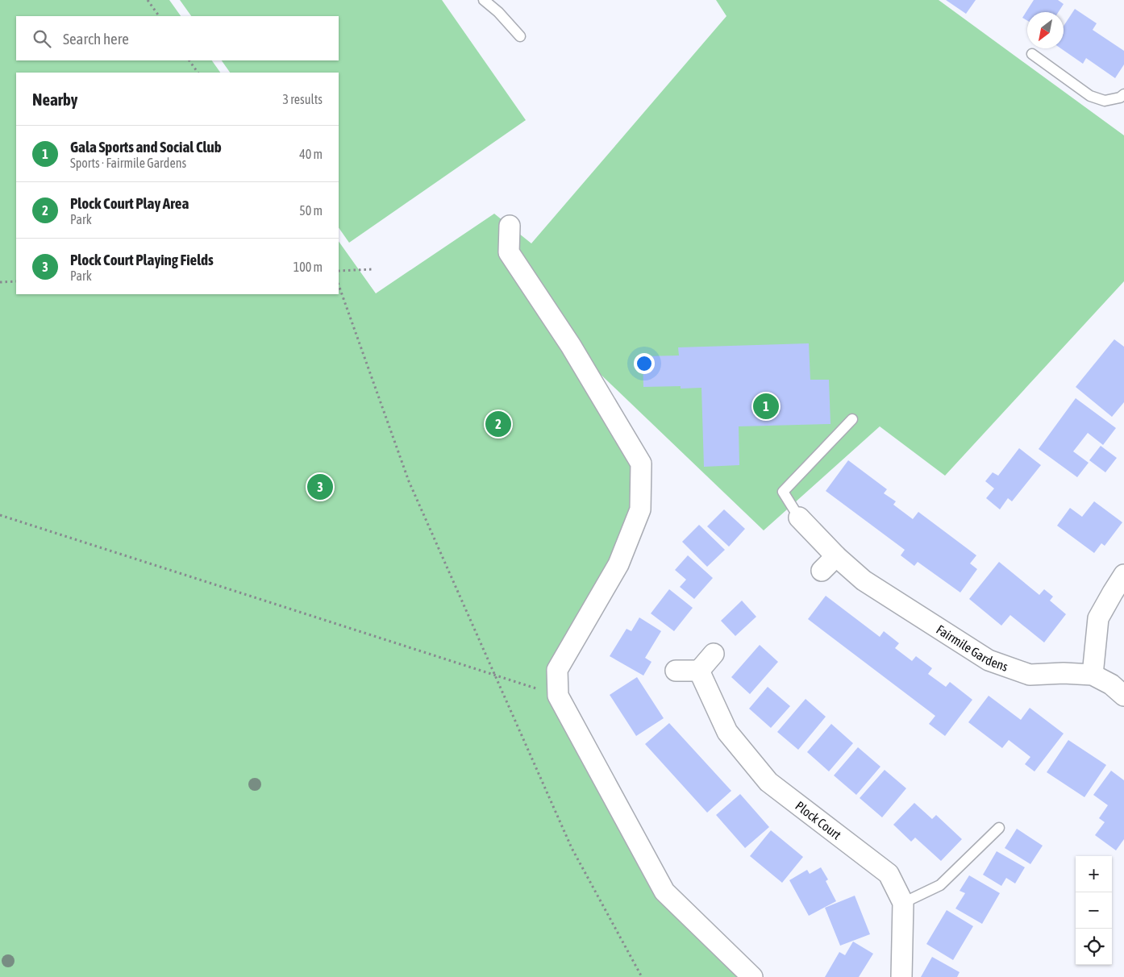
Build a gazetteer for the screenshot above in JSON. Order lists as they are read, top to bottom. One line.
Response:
{"streets":{"street":["Fairmile Gardens","Plock Court"]},"north":"bottom left","page":{"search":"Search here","heading":["Nearby","3 results"],"list":[{"mark":"1","name":"Gala Sports and Social Club","note":"Sports · Fairmile Gardens","value":"40 m"},{"mark":"2","name":"Plock Court Play Area","note":"Park","value":"50 m"},{"mark":"3","name":"Plock Court Playing Fields","note":"Park","value":"100 m"}],"pins":["1","2","3"],"map_buttons":["+","−"]}}
